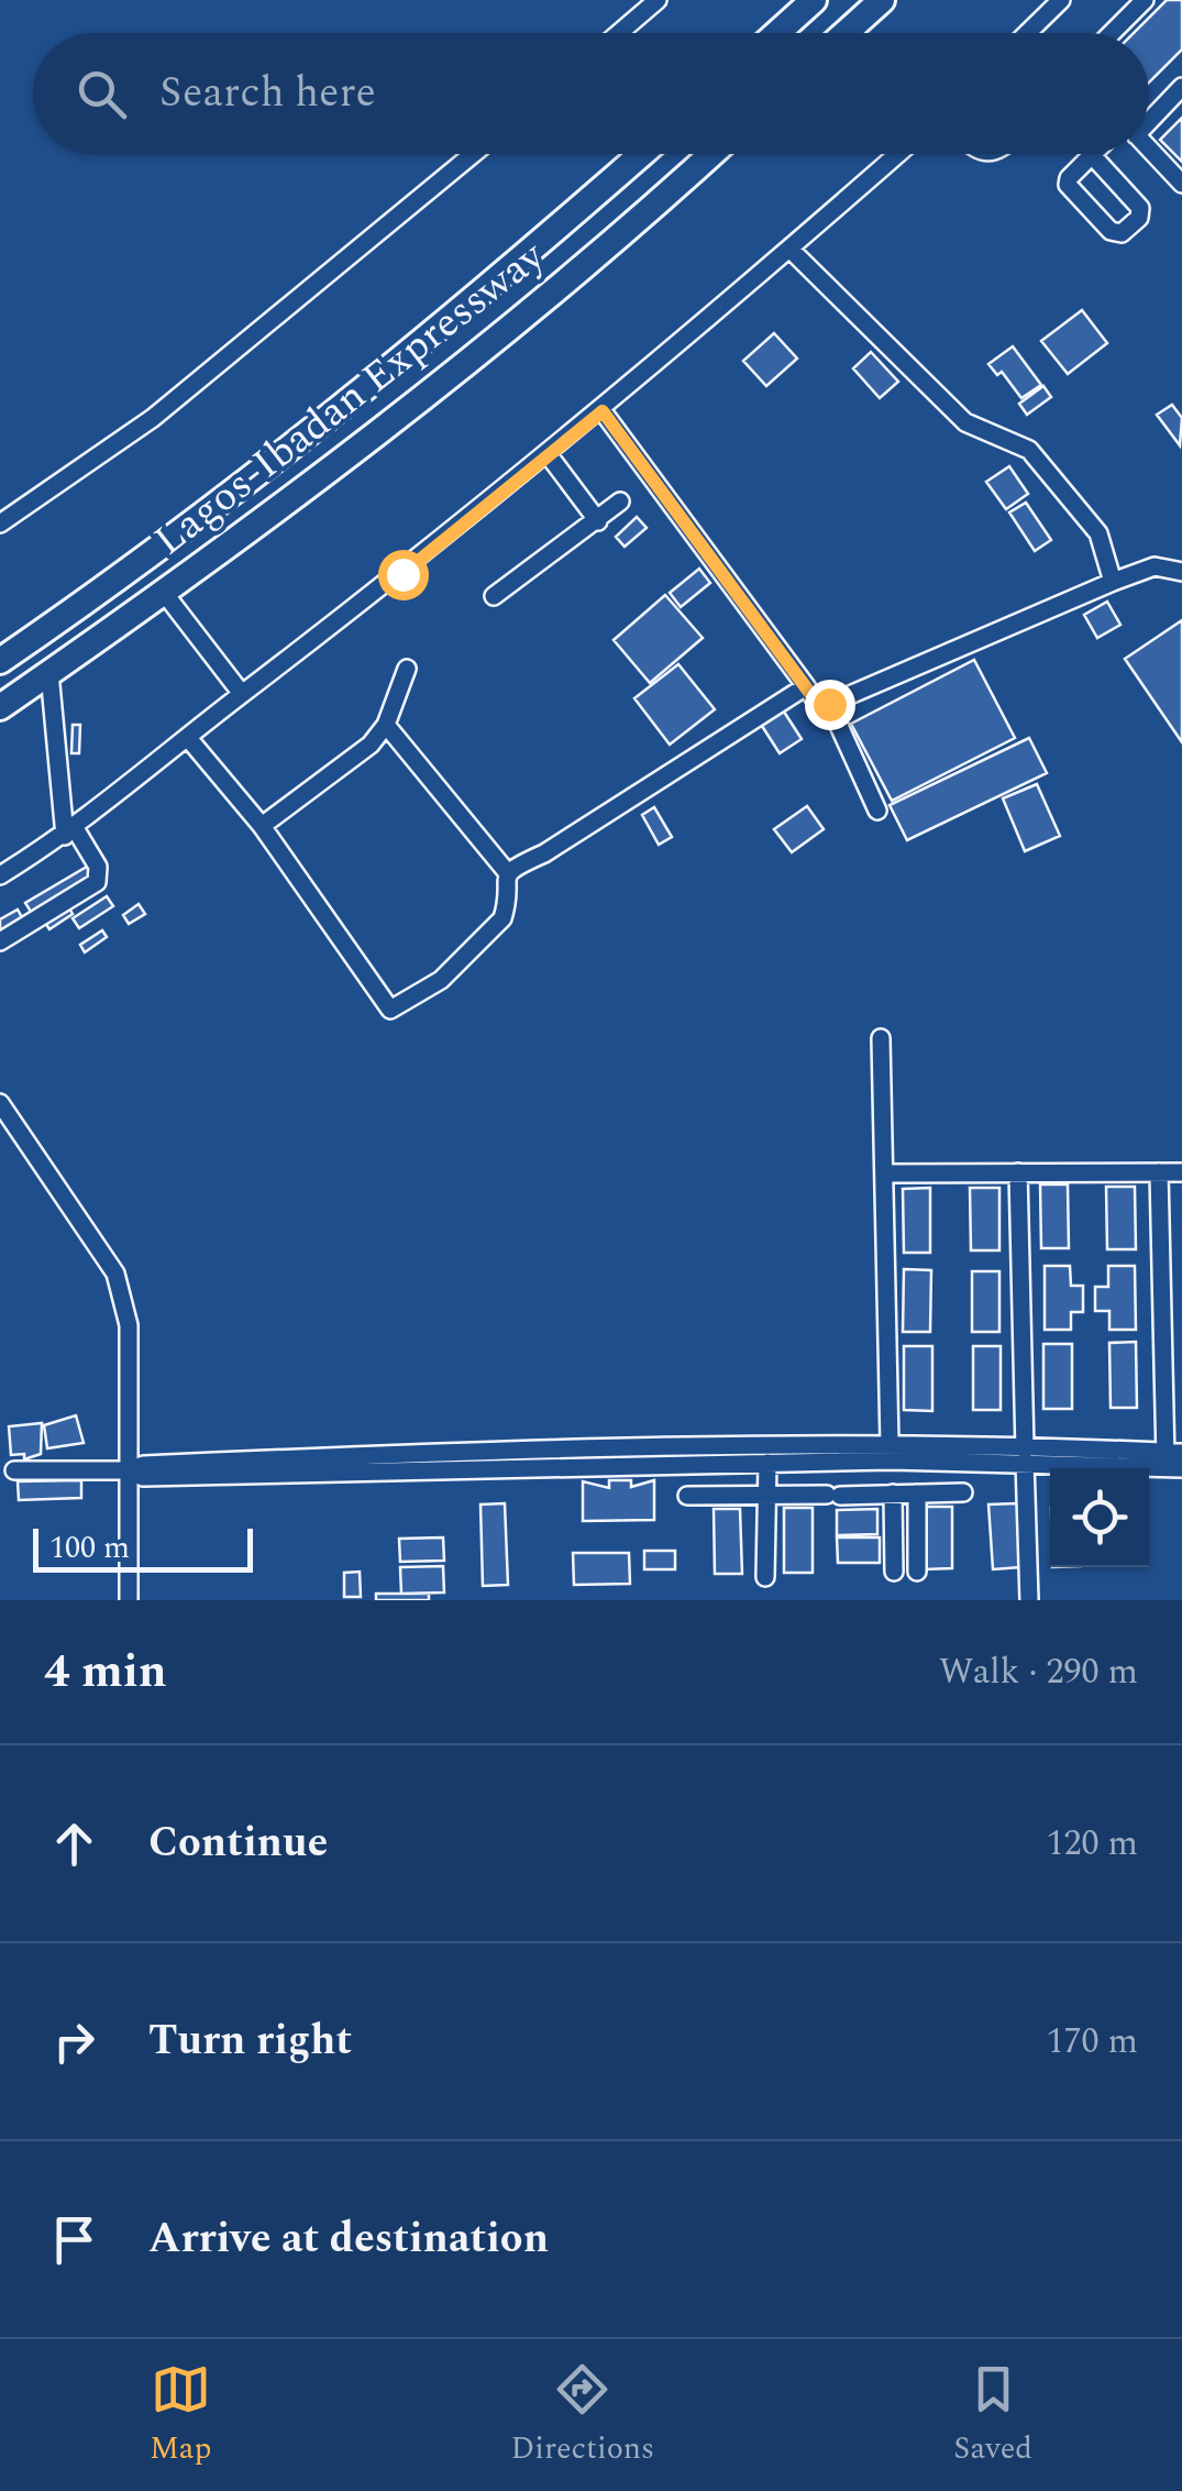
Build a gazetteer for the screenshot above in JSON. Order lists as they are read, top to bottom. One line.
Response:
{"streets":{"highway":["Lagos-Ibadan Expressway"]},"scale_bar":"100 m","page":{"search":"Search here","scale":"100 m","heading":["4 min","Walk · 290 m"],"list":[["Continue","120 m"],["Turn right","170 m"],"Arrive at destination"],"nav":["Map","Directions","Saved"]}}
